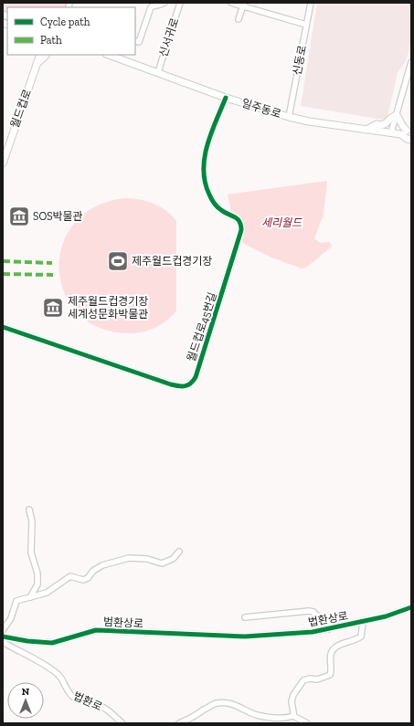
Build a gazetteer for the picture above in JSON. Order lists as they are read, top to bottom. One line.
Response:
{"streets":{"main road":["월드컵로","일주동로"],"street":["신서귀로","신동로","월드컵로45번길","법환상로","범환상로","법환로"]},"crossings":[["신서귀로","일주동로"],["신동로","일주동로"],["일주동로","월드컵로45번길"],["법환상로","범환상로"]],"parks":["세리월드"],"places":{"museum":["SOS박물관","제주월드컵경기장 세계성문화박물관"],"sports":["제주월드컵경기장"]},"legend":["Cycle path","Path"],"north":"top"}
